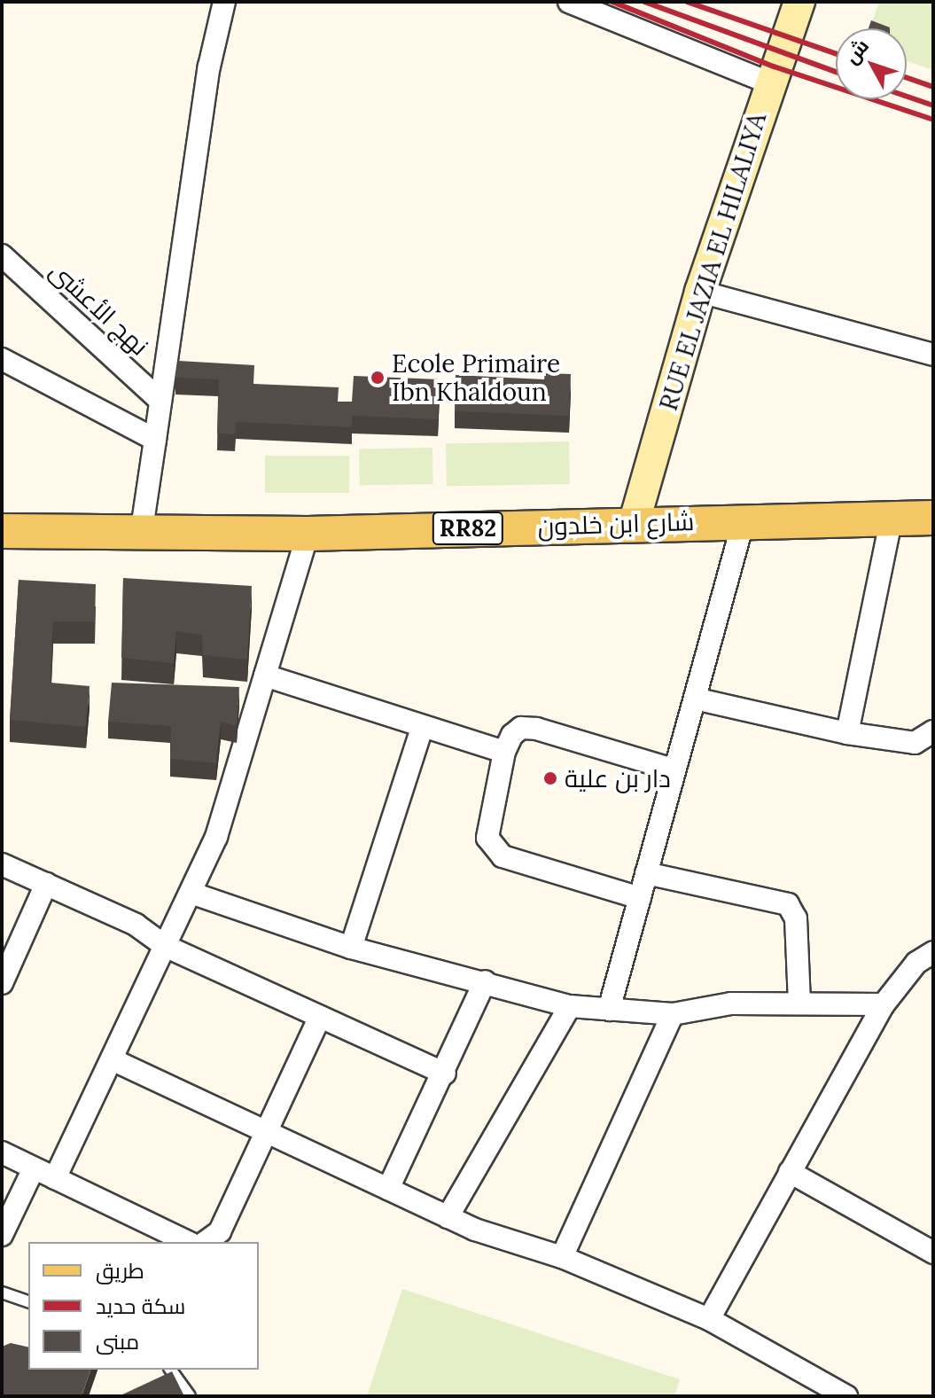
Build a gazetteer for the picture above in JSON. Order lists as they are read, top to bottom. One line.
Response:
{"streets":{"main road":["شارع ابن خلدون","RR82"],"street":["RUE EL JAZIA EL HILALIYA","نهج الأعشى"]},"crossings":[["RUE EL JAZIA EL HILALIYA","شارع ابن خلدون"]],"places":["Ecole Primaire Ibn Khaldoun","دار بن علية"],"legend":["طريق","سكة حديد","مبنى"],"north":"top left"}
